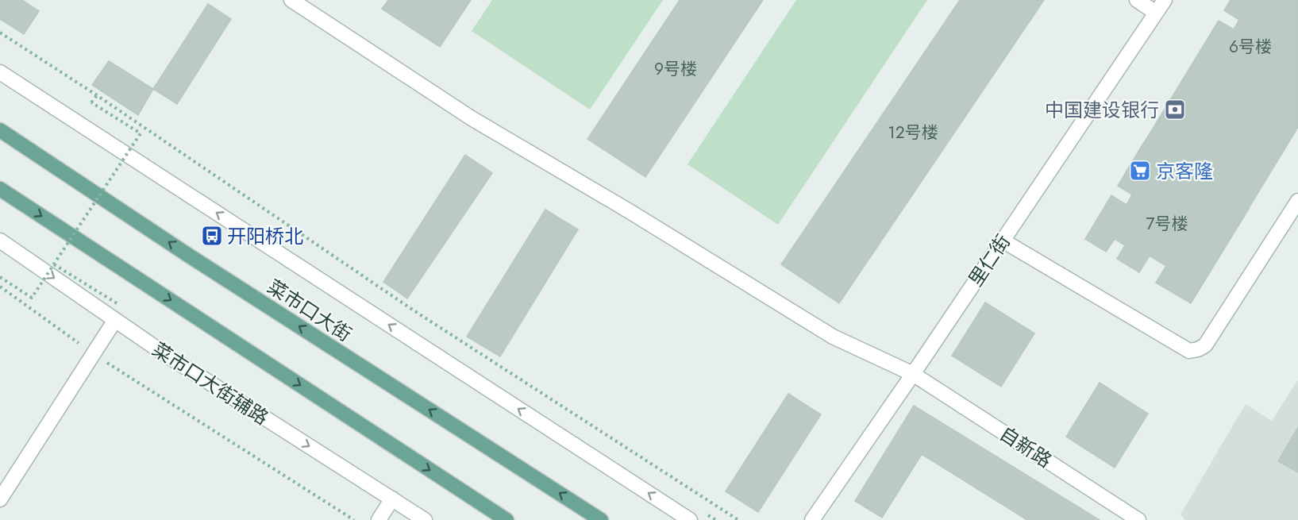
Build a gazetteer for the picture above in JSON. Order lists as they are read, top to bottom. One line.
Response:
{"streets":{"main road":["菜市口大街"],"street":["里仁街","菜市口大街辅路","自新路"]},"crossings":[["里仁街","自新路"]],"one_way":["菜市口大街辅路"],"places":{"bank":["中国建设银行"],"supermarket":["京客隆"],"bus stop":["开阳桥北"]},"house_numbers":["6号楼","9号楼","12号楼","7号楼"]}
